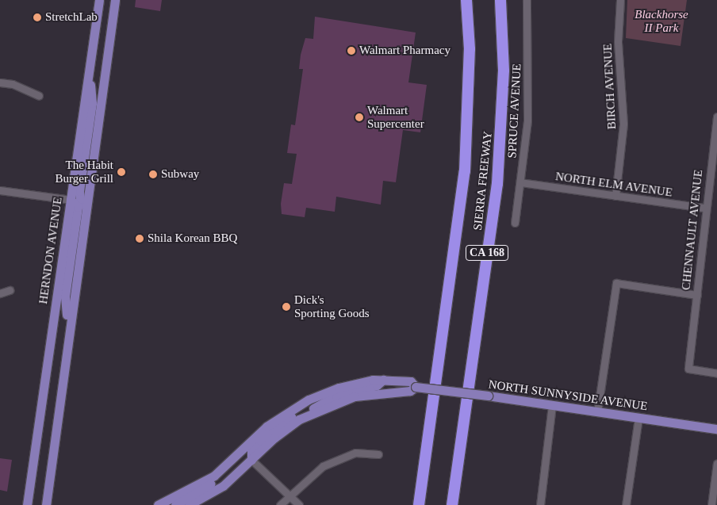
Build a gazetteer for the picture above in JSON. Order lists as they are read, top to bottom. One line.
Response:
{"streets":{"highway":["SIERRA FREEWAY","CA 168"],"main road":["HERNDON AVENUE","NORTH SUNNYSIDE AVENUE"],"street":["BIRCH AVENUE","SPRUCE AVENUE","NORTH ELM AVENUE","CHENNAULT AVENUE"]},"crossings":[["BIRCH AVENUE","NORTH ELM AVENUE"],["SPRUCE AVENUE","NORTH ELM AVENUE"],["NORTH ELM AVENUE","CHENNAULT AVENUE"]],"parks":["Blackhorse II Park"],"places":["StretchLab","Walmart Pharmacy","Walmart Supercenter","The Habit Burger Grill","Subway","Shila Korean BBQ","Dick's Sporting Goods"]}
